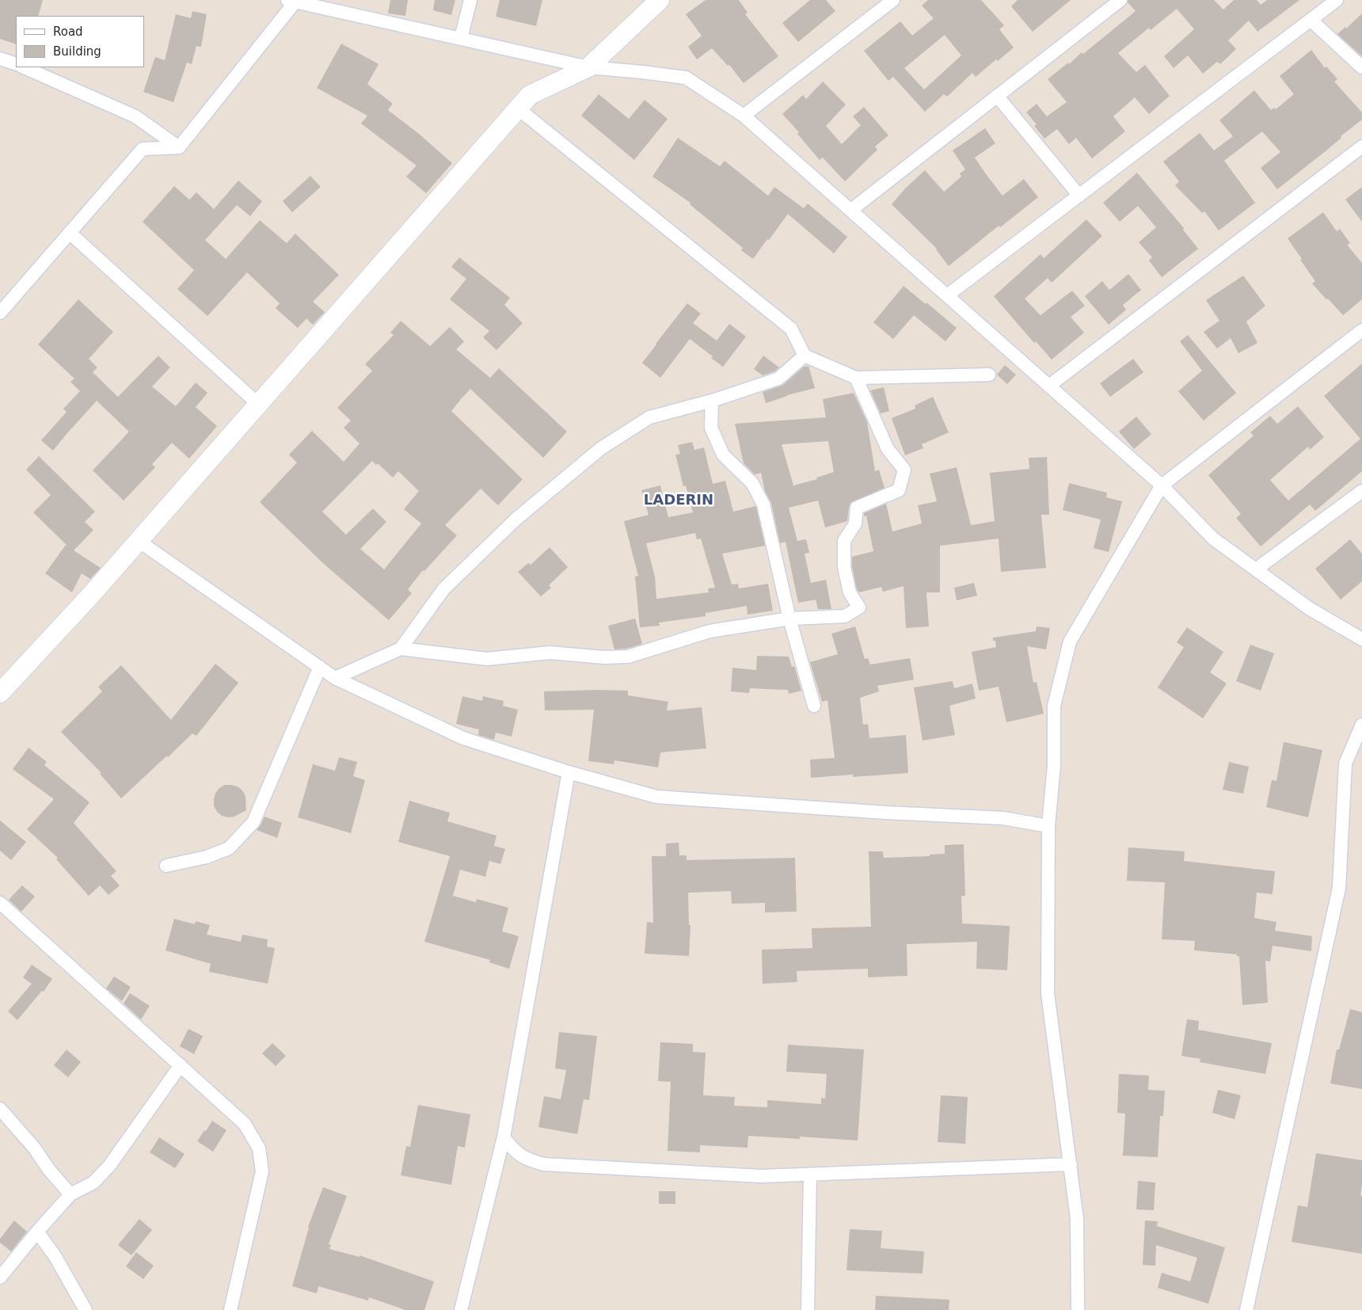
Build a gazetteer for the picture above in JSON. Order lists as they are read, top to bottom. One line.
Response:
{"districts":["LADERIN"],"legend":["Road","Building"]}
